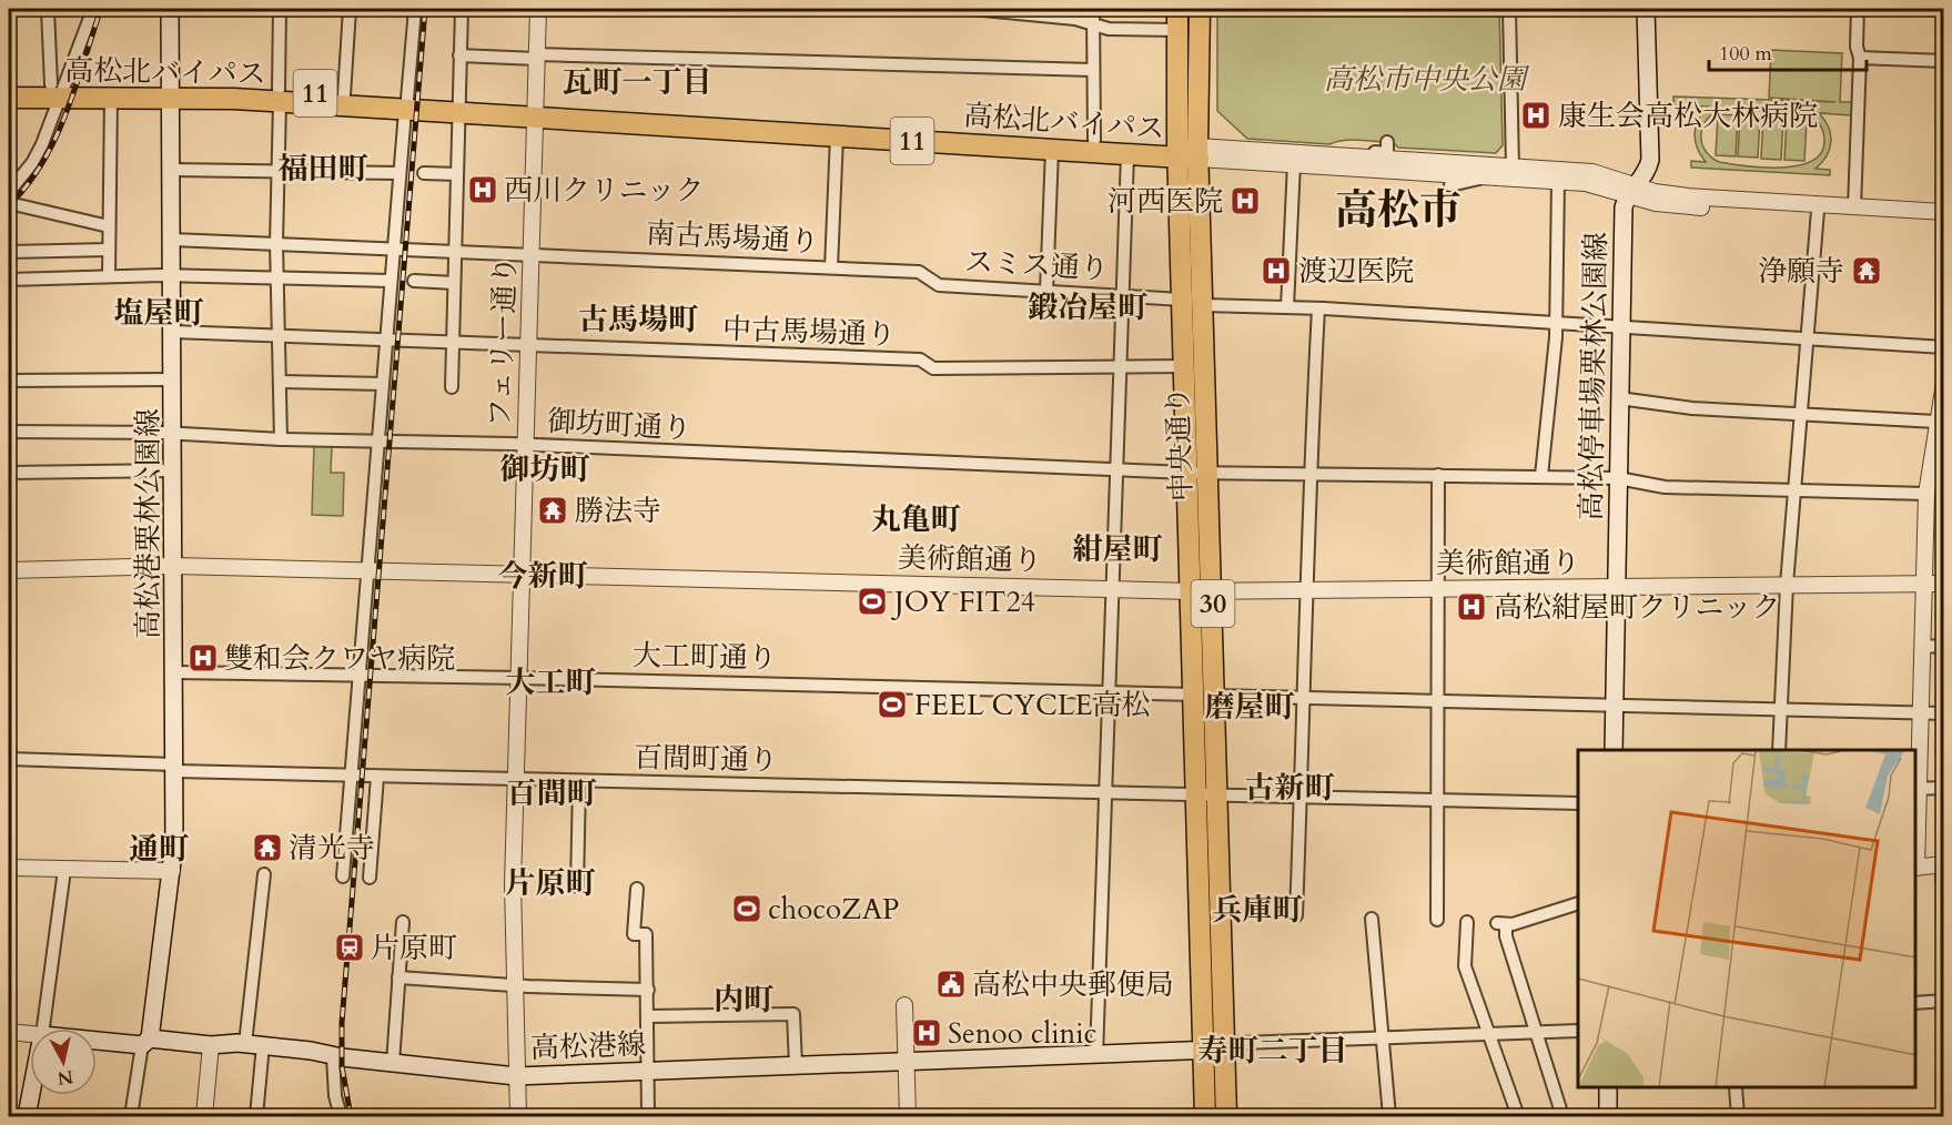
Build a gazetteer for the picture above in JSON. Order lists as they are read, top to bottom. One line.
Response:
{"streets":{"highway":["高松北バイパス","11","中央通り","30"],"main road":["高松停車場栗林公園線","高松港栗林公園線","高松港線"],"street":["南古馬場通り","スミス通り","中古馬場通り","フェリー通り","御坊町通り","美術館通り","大工町通り","百間町通り"]},"crossings":[["高松北バイパス","フェリー通り"],["高松北バイパス","中央通り"],["高松北バイパス","高松港栗林公園線"],["南古馬場通り","スミス通り"],["南古馬場通り","フェリー通り"],["南古馬場通り","高松港栗林公園線"],["スミス通り","中央通り"],["中古馬場通り","フェリー通り"],["中古馬場通り","中央通り"],["中古馬場通り","高松港栗林公園線"],["フェリー通り","御坊町通り"],["フェリー通り","美術館通り"],["フェリー通り","大工町通り"],["フェリー通り","百間町通り"],["フェリー通り","高松港線"],["高松停車場栗林公園線","御坊町通り"],["高松停車場栗林公園線","美術館通り"],["御坊町通り","中央通り"],["御坊町通り","高松港栗林公園線"],["中央通り","美術館通り"],["中央通り","大工町通り"],["中央通り","百間町通り"],["中央通り","高松港線"],["高松港栗林公園線","美術館通り"],["高松港栗林公園線","大工町通り"],["高松港栗林公園線","百間町通り"],["高松港栗林公園線","高松港線"]],"districts":["瓦町一丁目","福田町","高松市","鍛冶屋町","塩屋町","古馬場町","御坊町","丸亀町","紺屋町","今新町","大工町","磨屋町","古新町","百間町","通町","片原町","兵庫町","内町","寿町二丁目"],"parks":["高松市中央公園"],"places":{"hospital":["康生会高松大林病院","西川クリニック","河西医院","渡辺医院","高松紺屋町クリニック","雙和会クワヤ病院","Senoo clinic"],"temple":["浄願寺","勝法寺","清光寺"],"sports":["JOY FIT24","FEEL CYCLE高松","chocoZAP"],"station":["片原町"],"public building":["高松中央郵便局"]},"scale_bar":"100 m","north":"bottom"}
